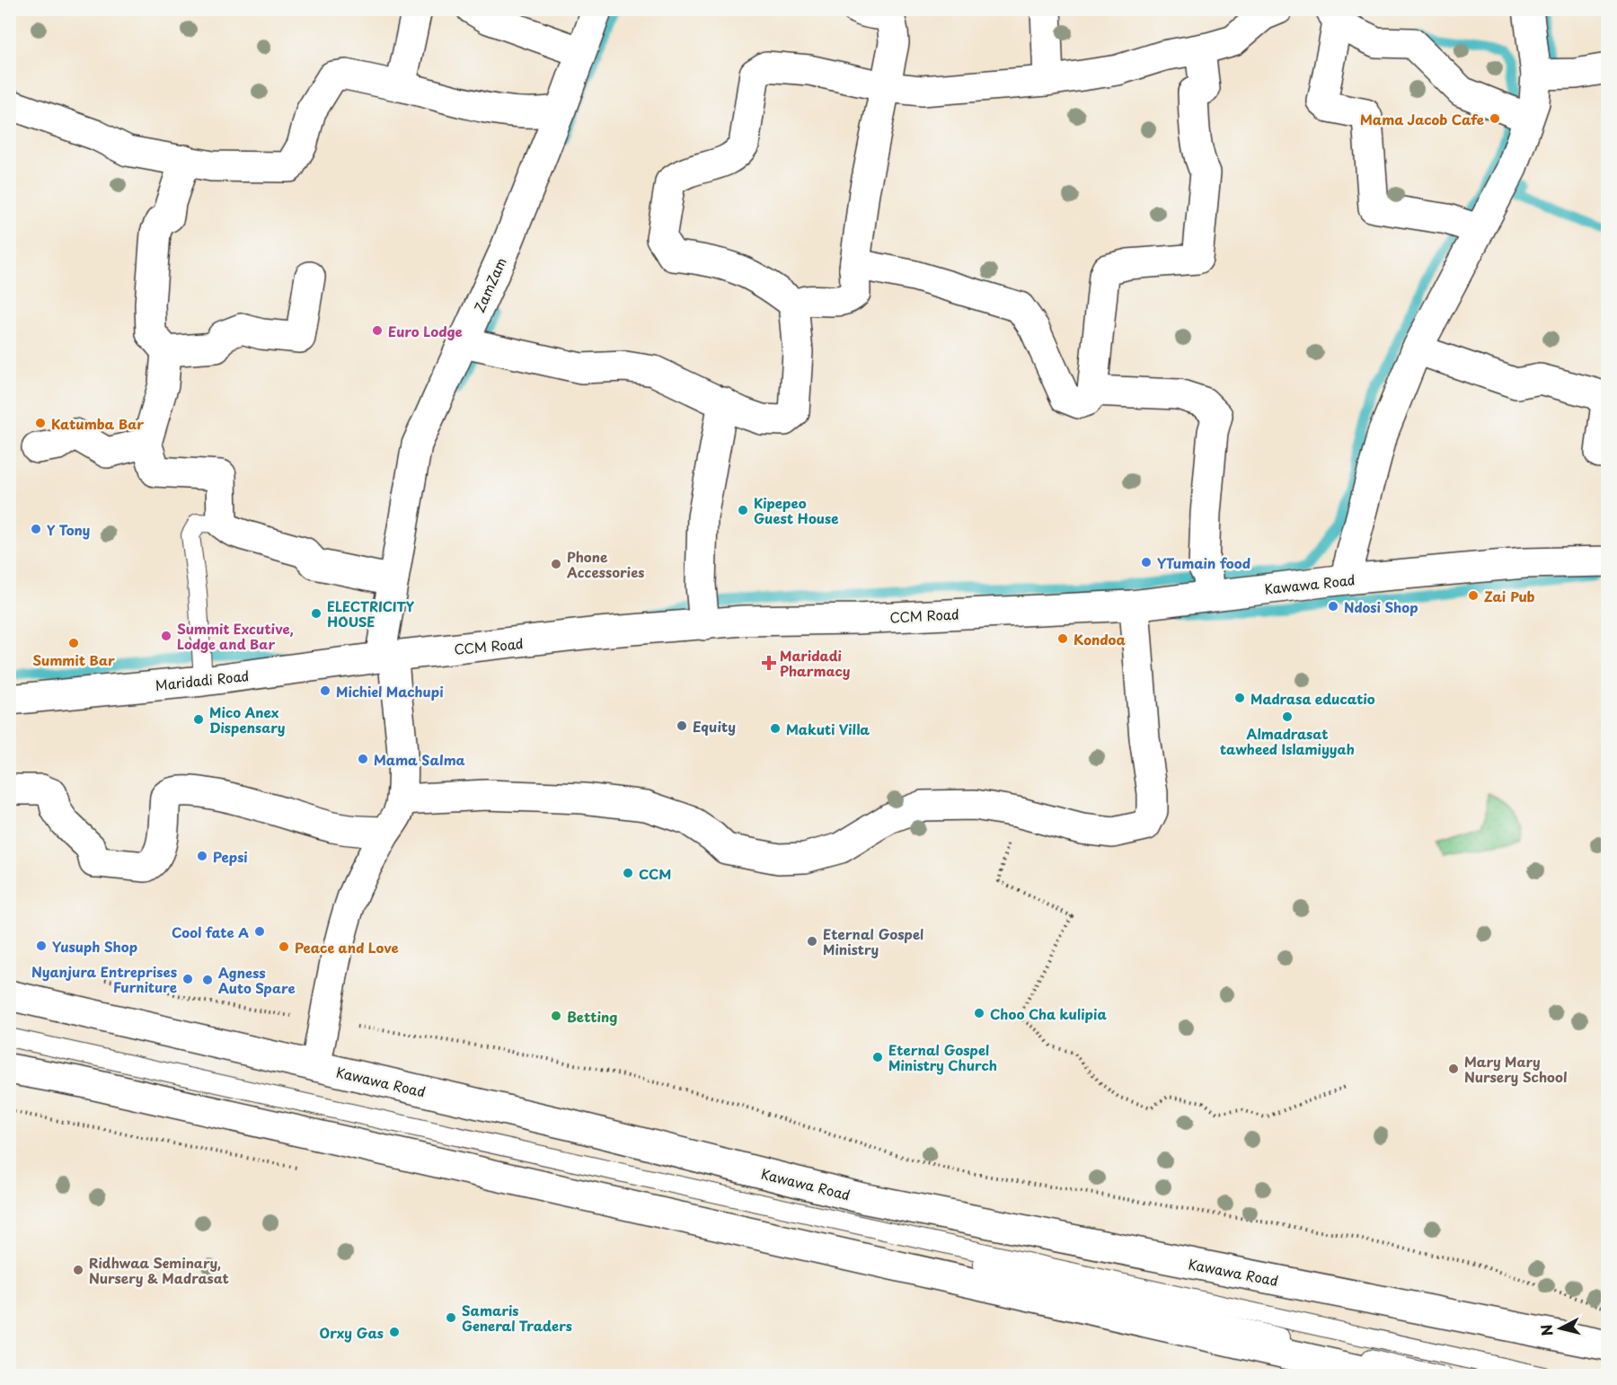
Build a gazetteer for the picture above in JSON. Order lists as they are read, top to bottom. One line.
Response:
{"streets":{"street":["ZamZam","Kawawa Road","CCM Road","Maridadi Road"]},"crossings":[["ZamZam","CCM Road"],["ZamZam","Maridadi Road"],["Kawawa Road","CCM Road"],["CCM Road","Maridadi Road"]],"places":{"other":["Mama Jacob Cafe","Euro Lodge","Katumba Bar","Kipepeo Guest House","Y Tony","YTumain food","Phone Accessories","Zai Pub","Ndosi Shop","ELECTRICITY HOUSE","Summit Excutive, Lodge and Bar","Kondoa","Summit Bar","Michiel Machupi","Madrasa educatio","Almadrasat tawheed Islamiyyah","Mico Anex Dispensary","Equity","Makuti Villa","Mama Salma","Pepsi","CCM","Cool fate A","Eternal Gospel Ministry","Yusuph Shop","Peace and Love","Nyanjura Entreprises Furniture","Agness Auto Spare","Choo Cha kulipia","Betting","Eternal Gospel Ministry Church","Mary Mary Nursery School","Ridhwaa Seminary, Nursery & Madrasat","Samaris General Traders","Orxy Gas"],"health":["Maridadi Pharmacy"]},"north":"left"}
